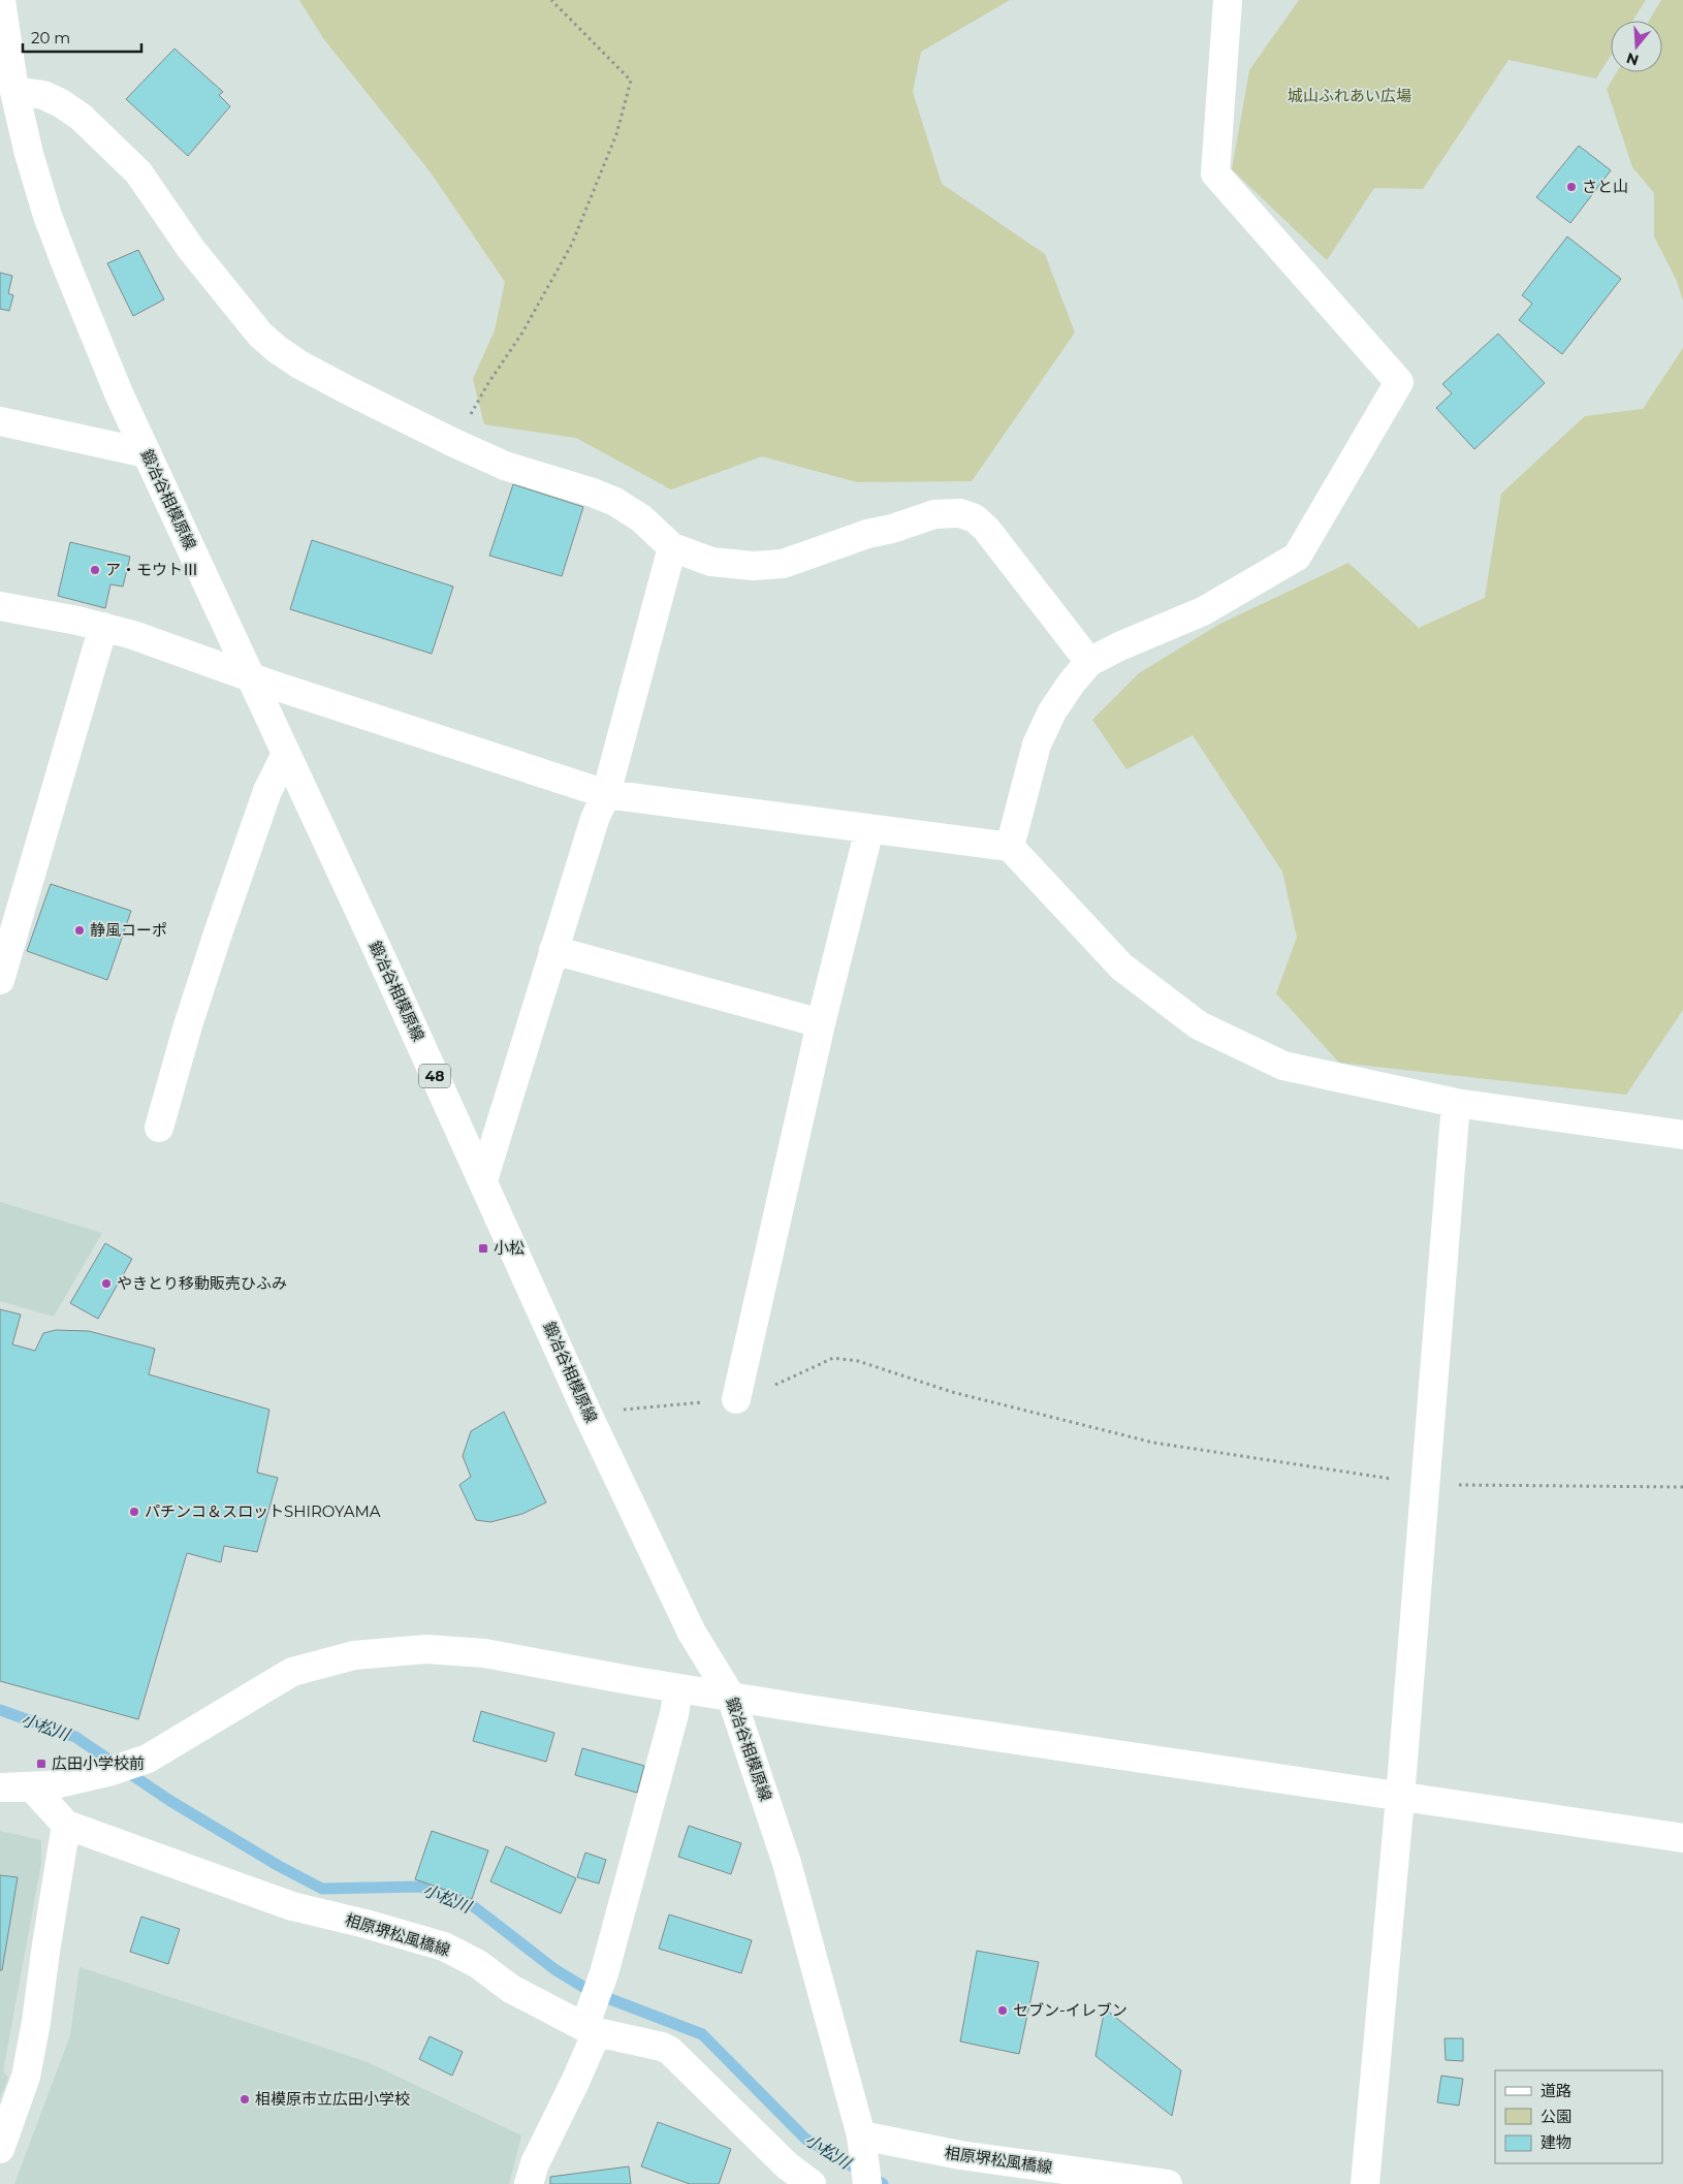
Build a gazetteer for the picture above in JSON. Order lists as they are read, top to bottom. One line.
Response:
{"streets":{"street":["鍛冶谷相模原線","48","相原堺松風橋線"]},"crossings":[["鍛冶谷相模原線","48"],["鍛冶谷相模原線","相原堺松風橋線"],["48","相原堺松風橋線"]],"water":["小松川"],"parks":["城山ふれあい広場"],"places":{"other":["さと山","ア・モウトⅢ","静風コーポ","やきとり移動販売ひふみ","パチンコ＆スロットSHIROYAMA","セブン-イレブン","相模原市立広田小学校"],"transit":["小松","広田小学校前"]},"legend":["道路","公園","建物"],"scale_bar":"20 m","north":"bottom"}
